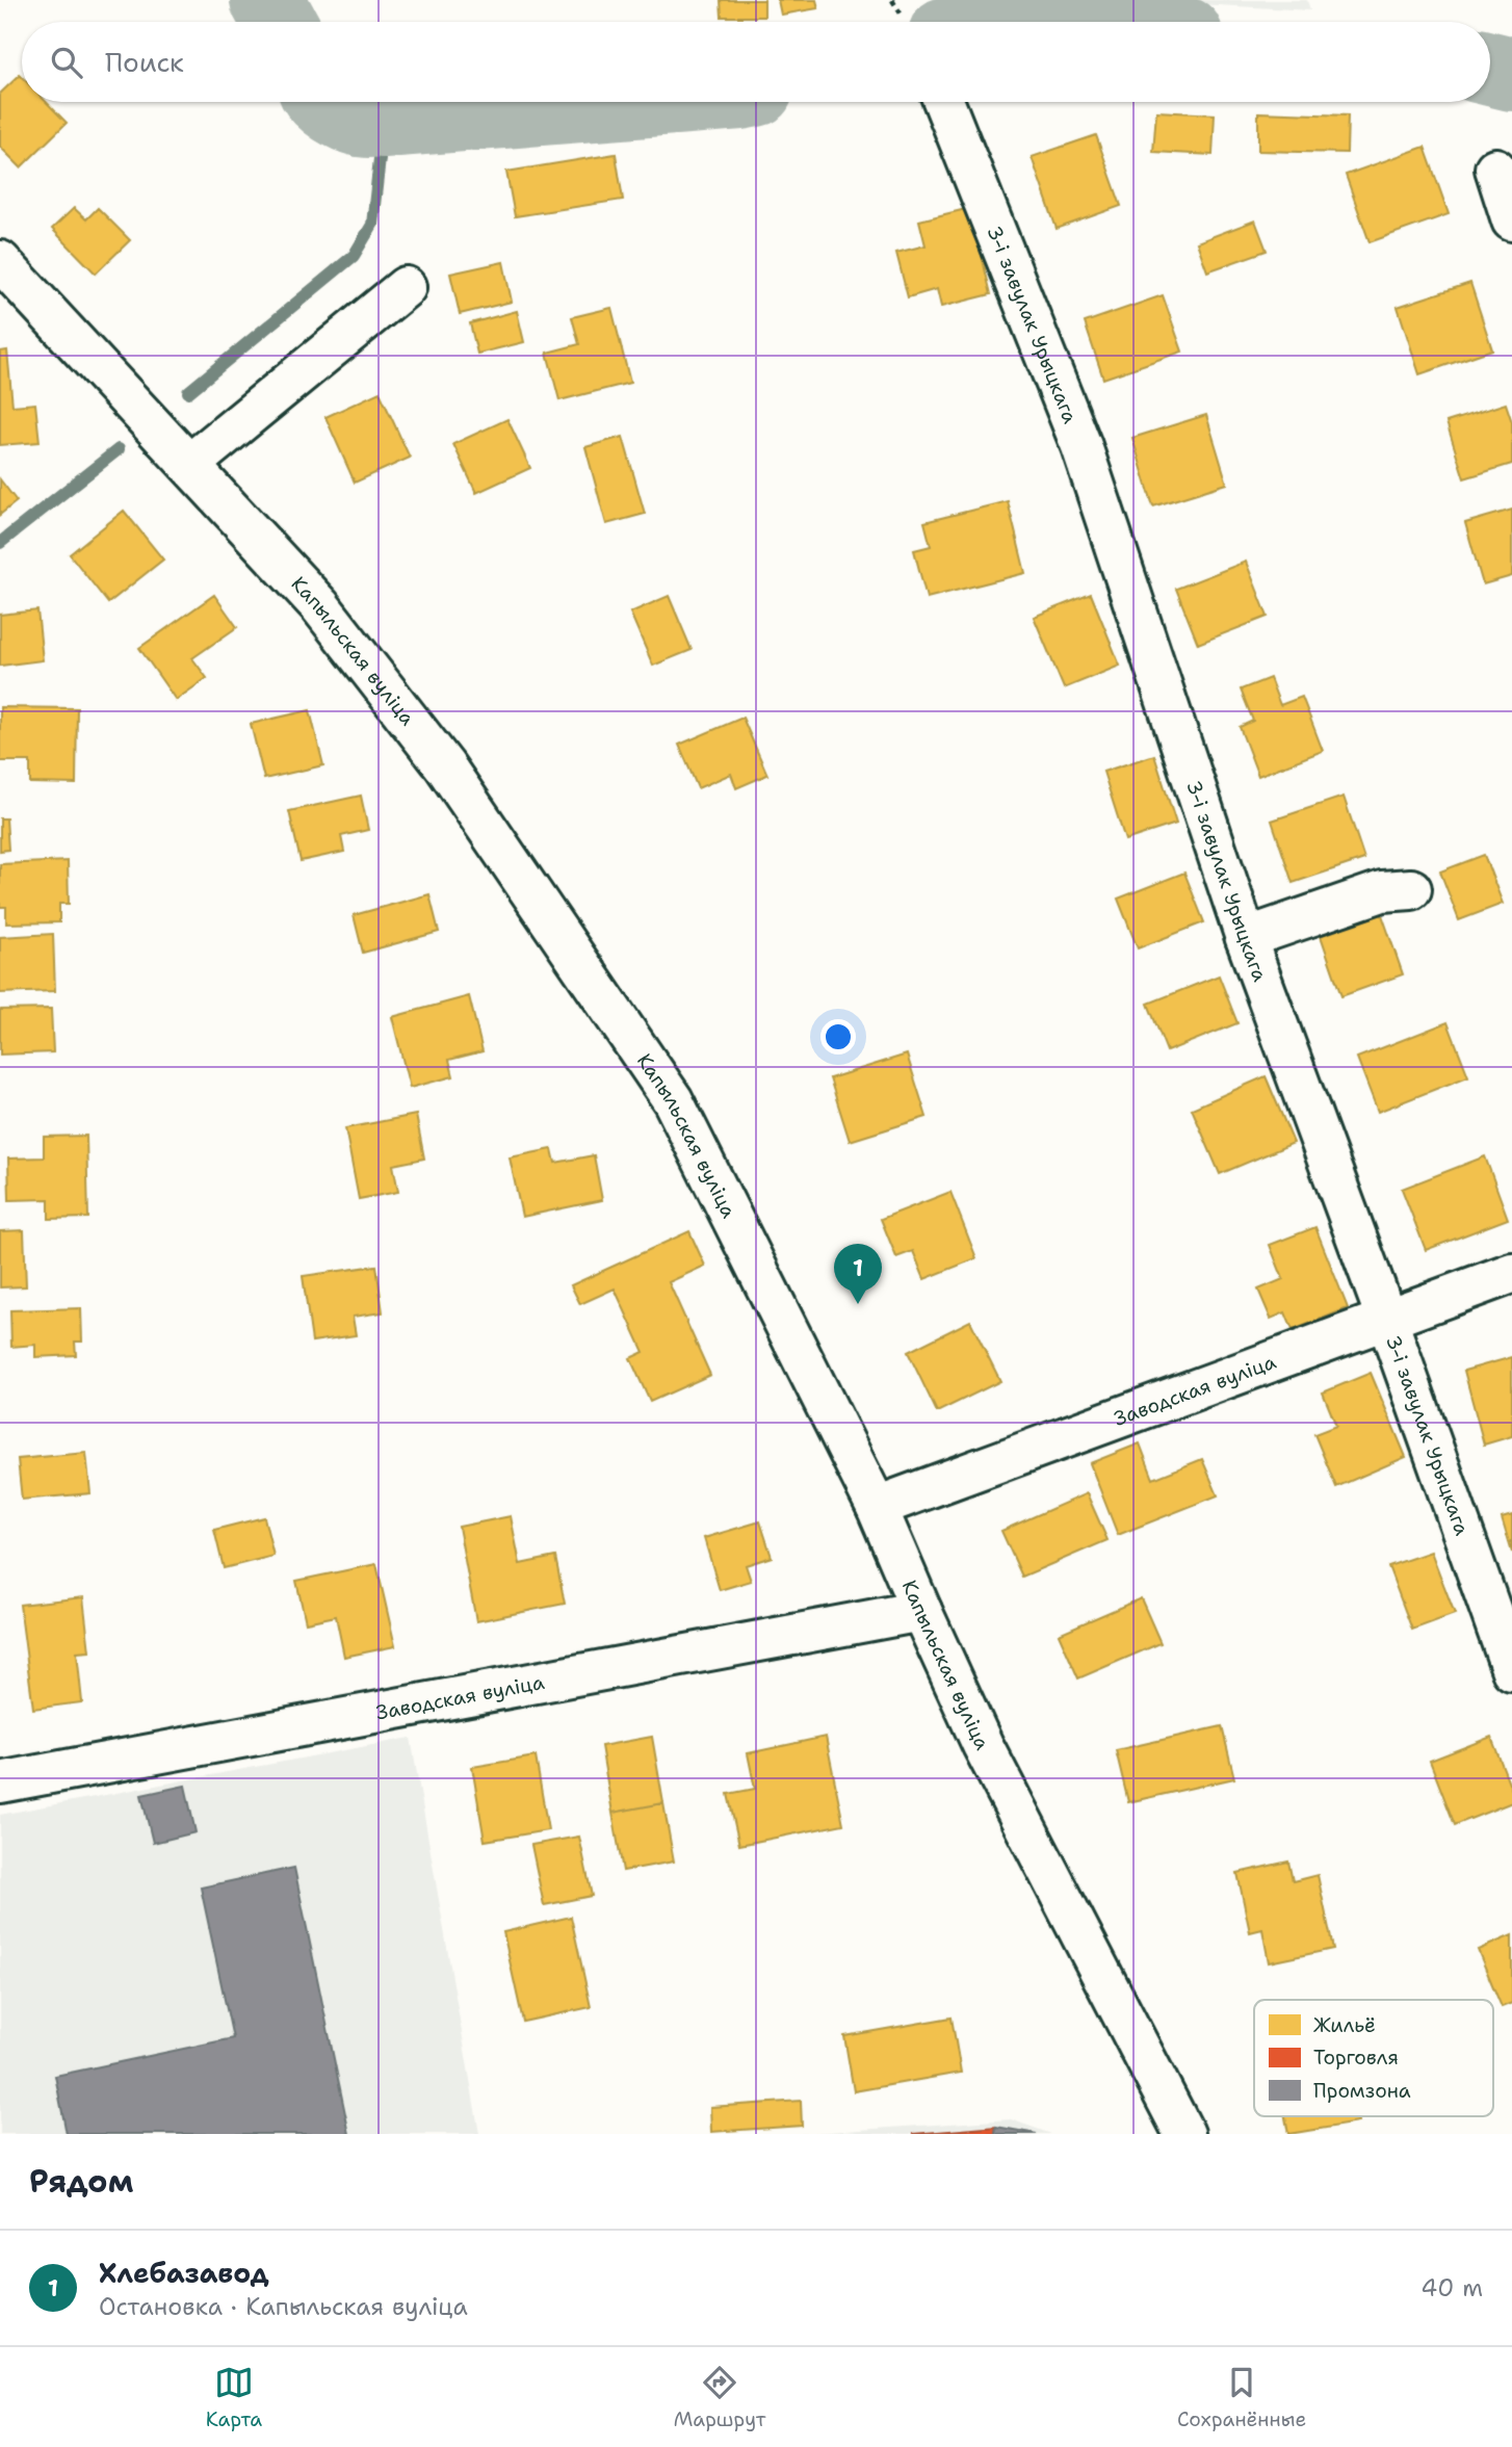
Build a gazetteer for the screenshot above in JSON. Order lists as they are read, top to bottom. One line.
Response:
{"streets":{"street":["3-і завулак Урыцкага","Капыльская вуліца","Заводская вуліца"]},"crossings":[["3-і завулак Урыцкага","Заводская вуліца"],["Капыльская вуліца","Заводская вуліца"]],"legend":["Жильё","Торговля","Промзона"],"page":{"search":"Поиск","pins":"1","heading":"Рядом","list":[{"mark":"1","name":"Хлебазавод","note":"Остановка · Капыльская вуліца","value":"40 m"}],"nav":["Карта","Маршрут","Сохранённые"]}}
